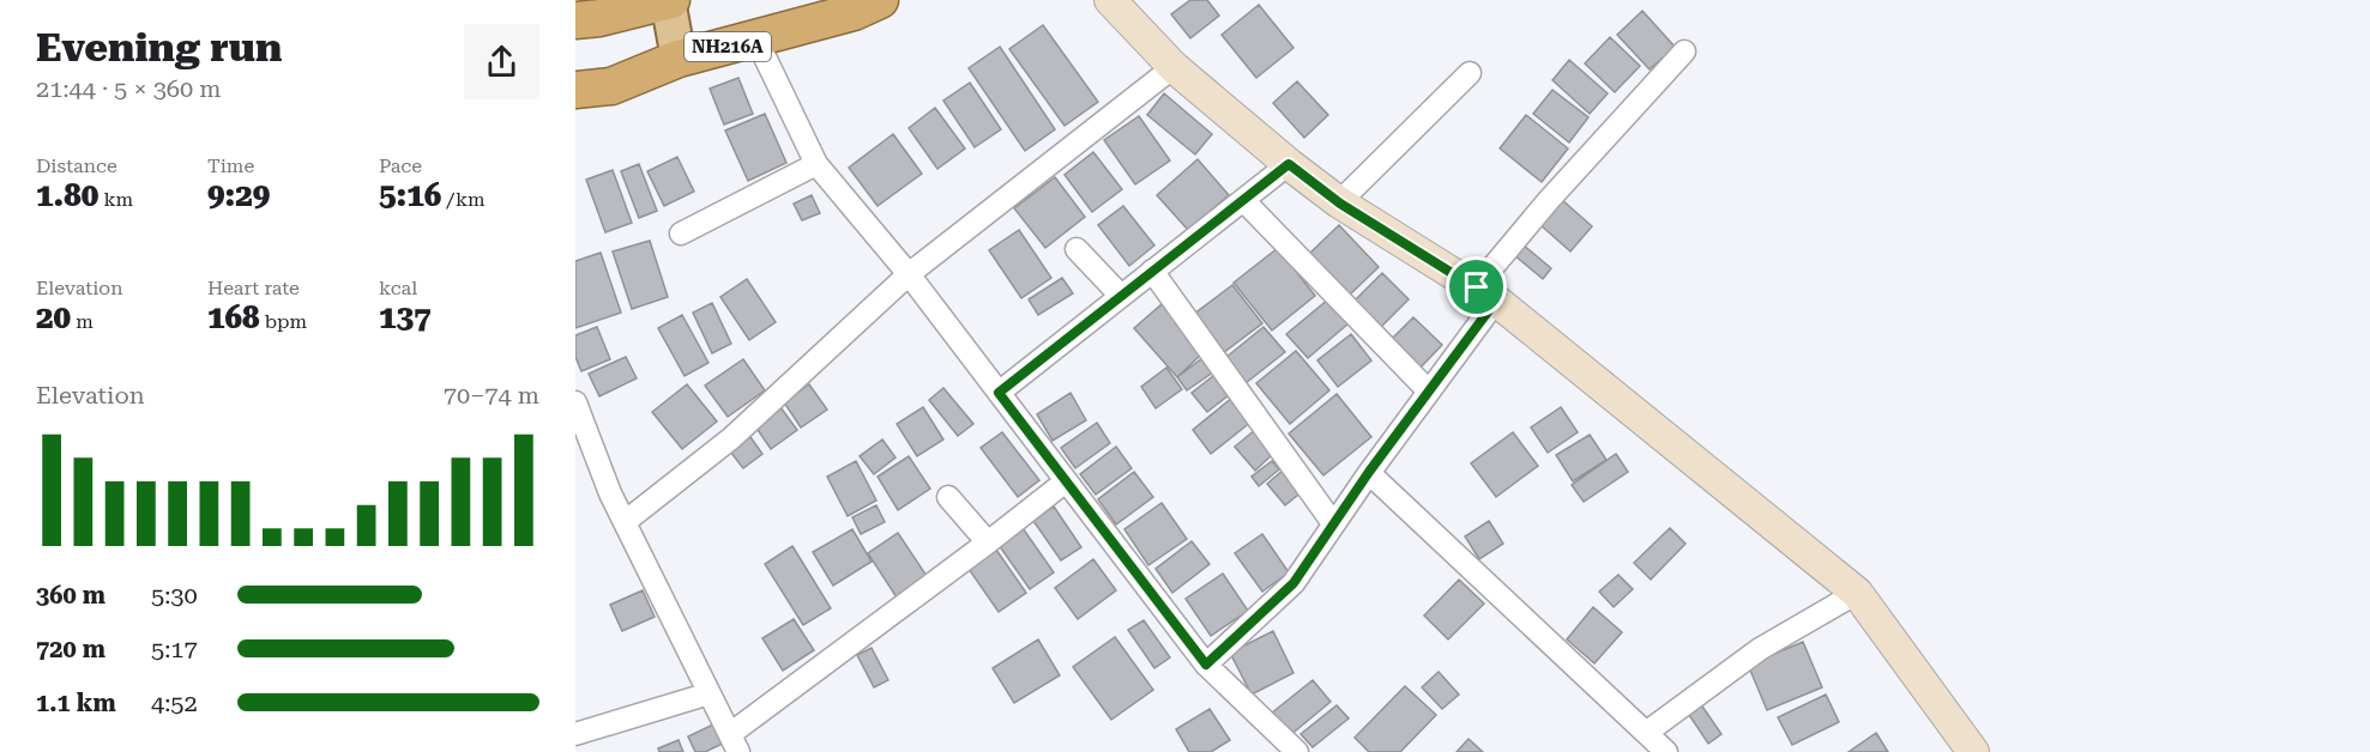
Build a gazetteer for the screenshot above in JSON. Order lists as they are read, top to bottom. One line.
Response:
{"streets":{"highway":["NH216A"]},"page":{"heading":["Evening run","21:44 · 5 × 360 m"],"stats":[["Distance","1.80 km"],["Time","9:29"],["Pace","5:16 /km"],["Elevation","20 m"],["Heart rate","168 bpm"],["kcal","137"]],"chart":["Elevation","70–74 m"],"list":[{"name":"360 m","note":"5:30"},{"name":"720 m","note":"5:17"},{"name":"1.1 km","note":"4:52"}]}}
